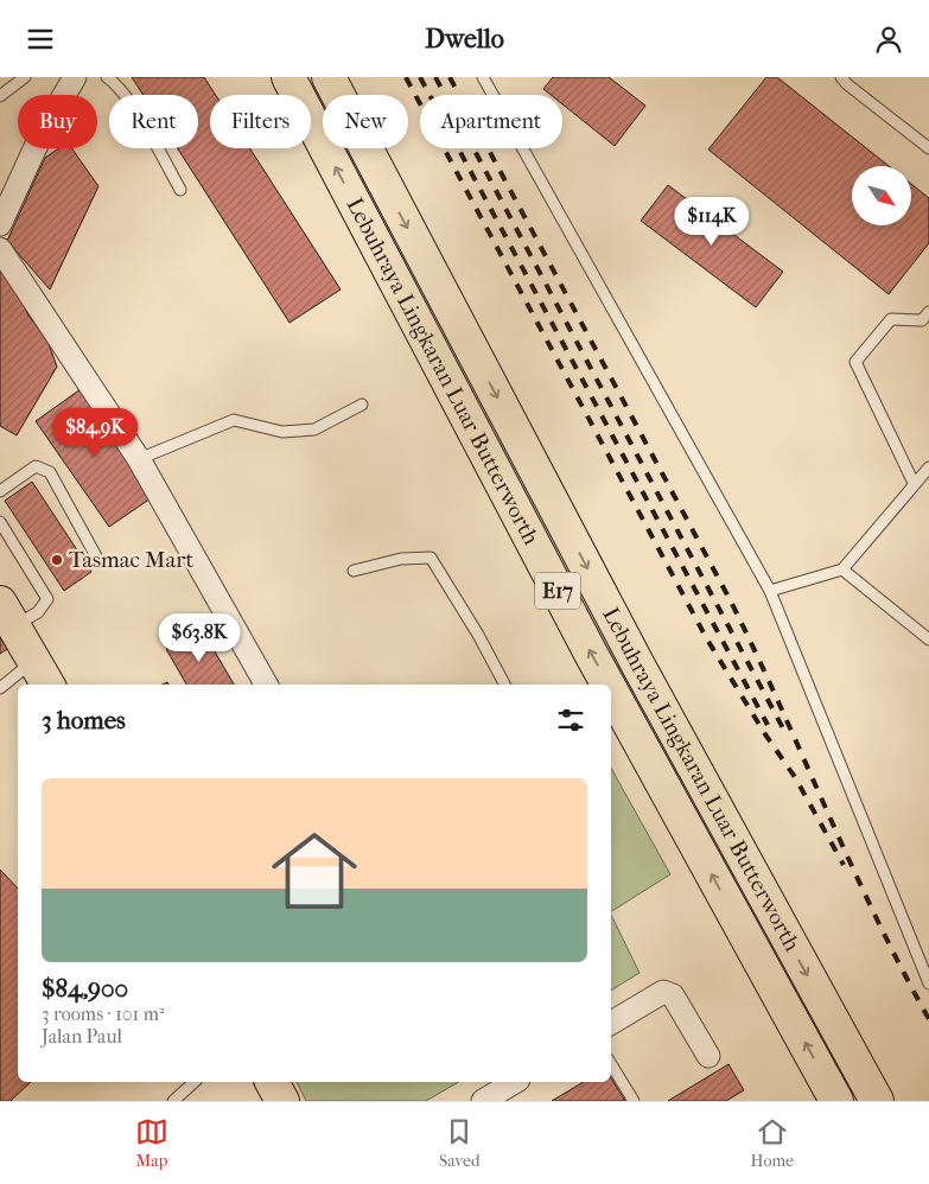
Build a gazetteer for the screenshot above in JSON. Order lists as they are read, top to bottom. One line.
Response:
{"streets":{"main road":["Lebuhraya Lingkaran Luar Butterworth","E17"]},"places":["Tasmac Mart"],"north":"bottom right","page":{"header":"Dwello","chip":["Buy","Rent","Filters","New","Apartment"],"price":["$114K","$84.9K","$63.8K"],"heading":"3 homes","list":[{"name":"$84,900","note":"3 rooms · 101 m² · Jalan Paul"}],"tabs":["Map","Saved","Home"]}}
